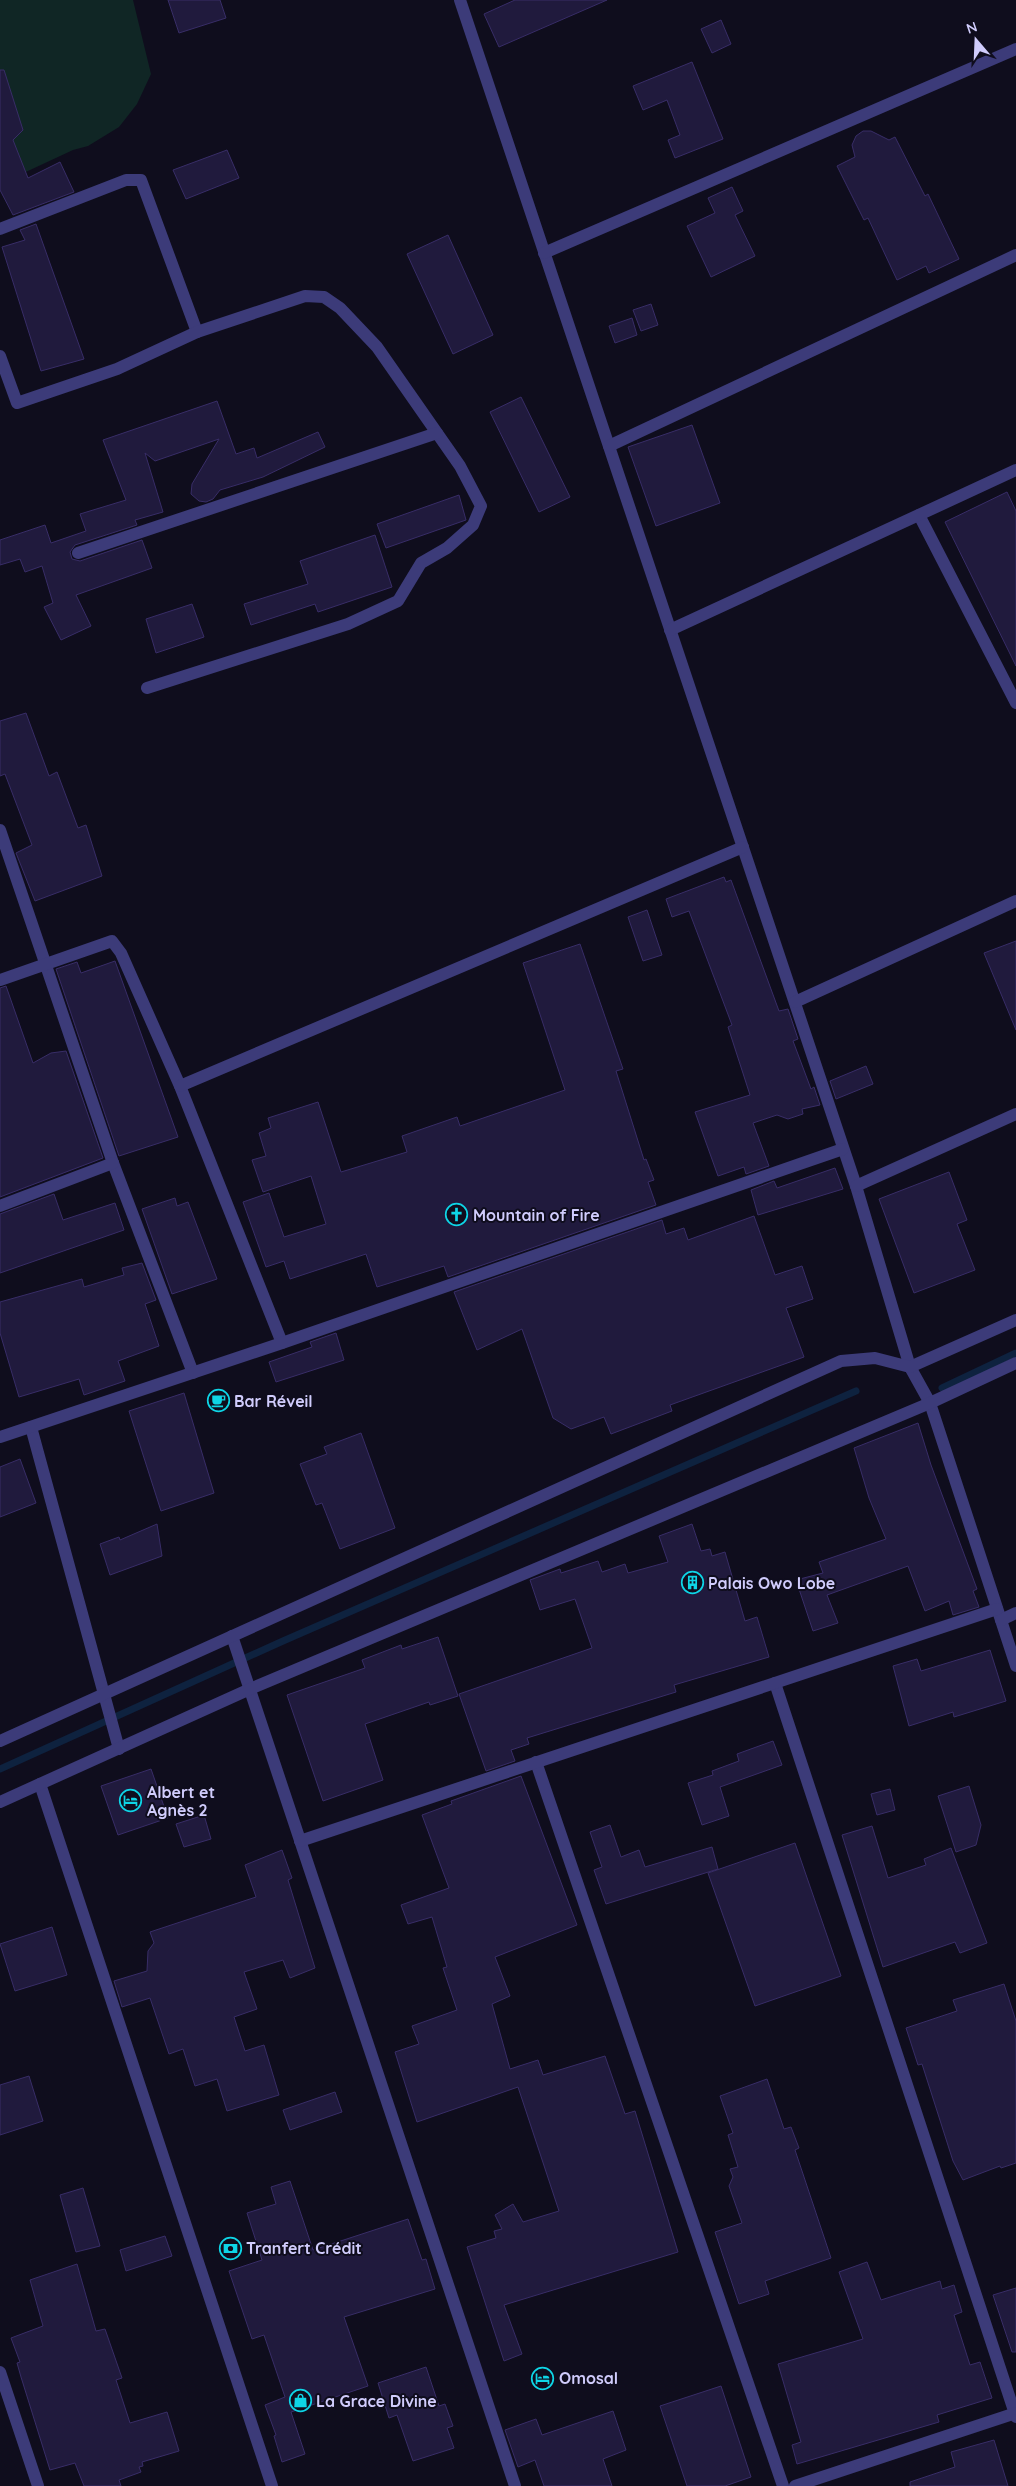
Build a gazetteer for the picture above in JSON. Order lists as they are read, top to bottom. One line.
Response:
{"places":{"church":["Mountain of Fire"],"cafe":["Bar Réveil"],"building":["Palais Owo Lobe"],"hotel":["Albert et Agnès 2","Omosal"],"bank":["Tranfert Crédit"],"shop":["La Grace Divine"]},"north":"top"}
